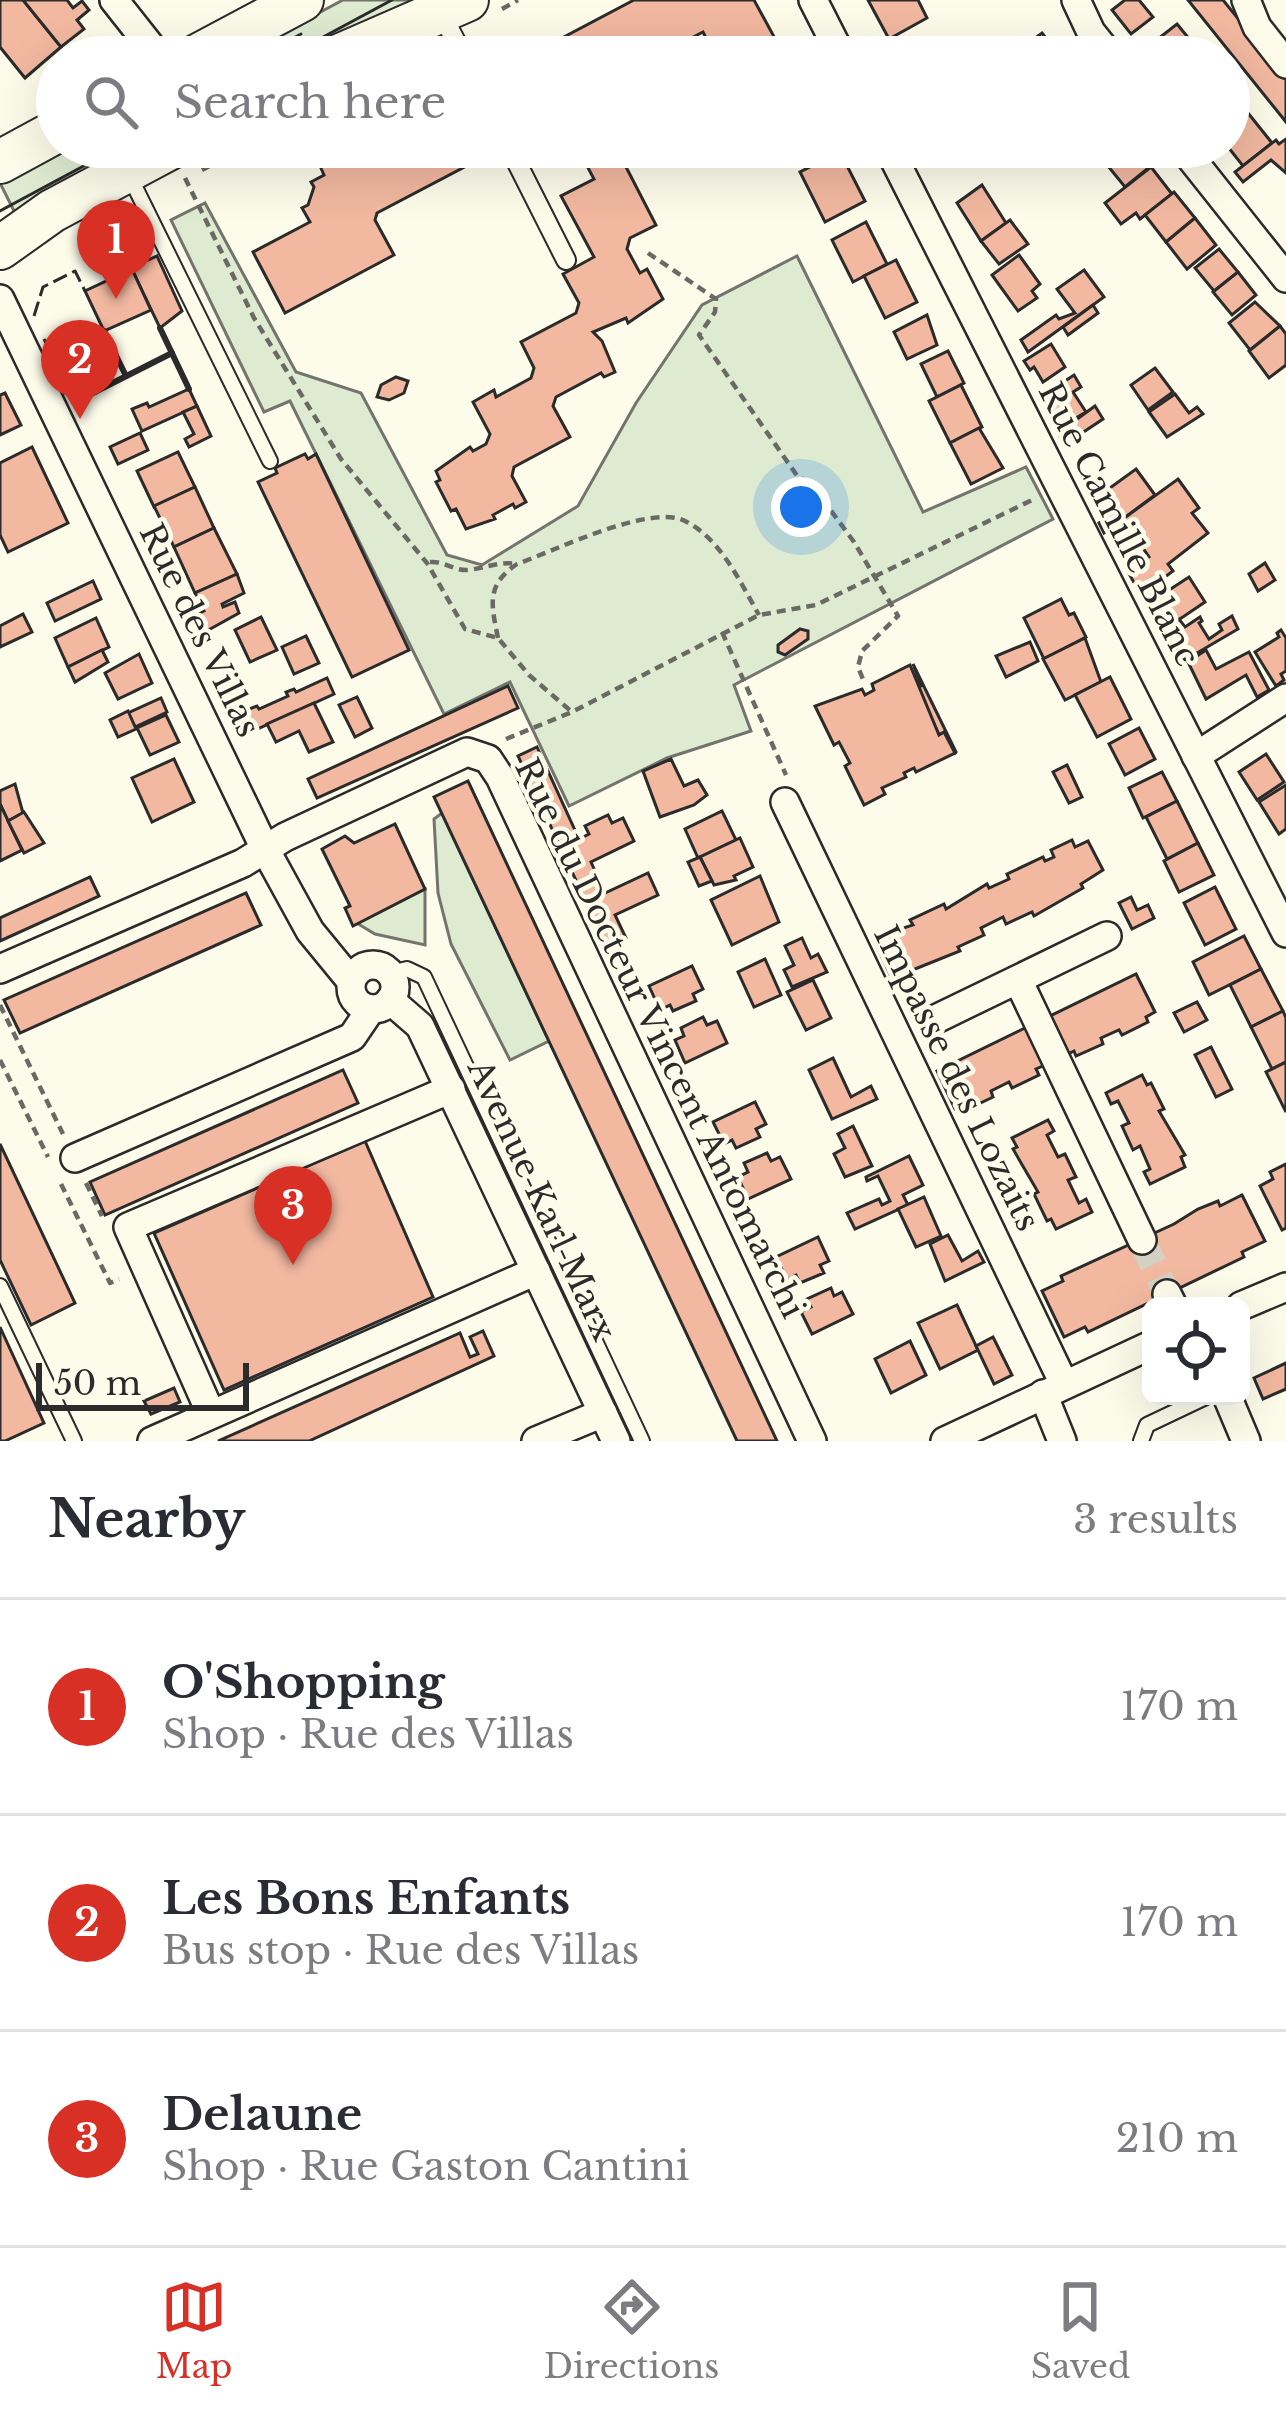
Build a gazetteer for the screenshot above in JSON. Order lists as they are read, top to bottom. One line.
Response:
{"streets":{"street":["Rue Camille Blanc","Rue des Villas","Rue du Docteur Vincent Antomarchi","Impasse des Lozaits","Avenue Karl Marx"]},"crossings":[["Rue des Villas","Rue du Docteur Vincent Antomarchi"],["Rue des Villas","Avenue Karl Marx"]],"scale_bar":"50 m","page":{"search":"Search here","pins":["1","2","3"],"scale":"50 m","heading":["Nearby","3 results"],"list":[{"mark":"1","name":"O'Shopping","note":"Shop · Rue des Villas","value":"170 m"},{"mark":"2","name":"Les Bons Enfants","note":"Bus stop · Rue des Villas","value":"170 m"},{"mark":"3","name":"Delaune","note":"Shop · Rue Gaston Cantini","value":"210 m"}],"nav":["Map","Directions","Saved"]}}
